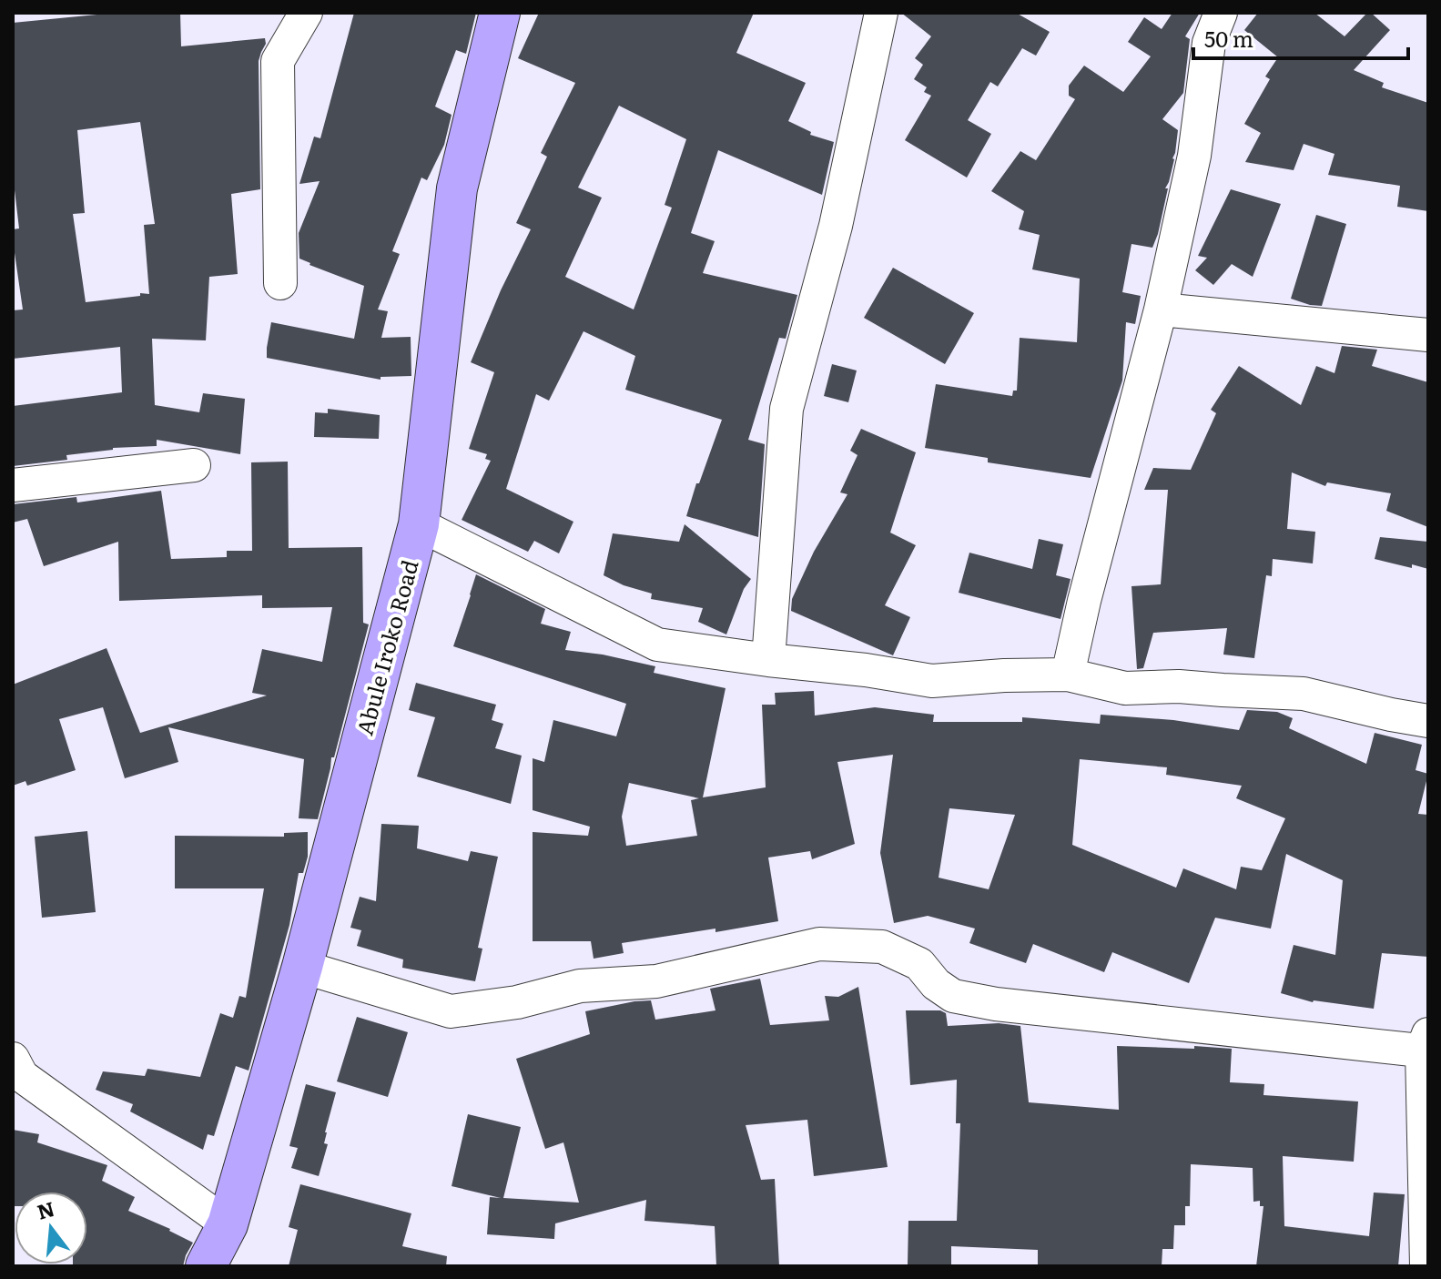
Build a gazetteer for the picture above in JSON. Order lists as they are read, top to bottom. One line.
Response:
{"streets":{"street":["Abule Iroko Road"]},"scale_bar":"50 m","north":"top"}
